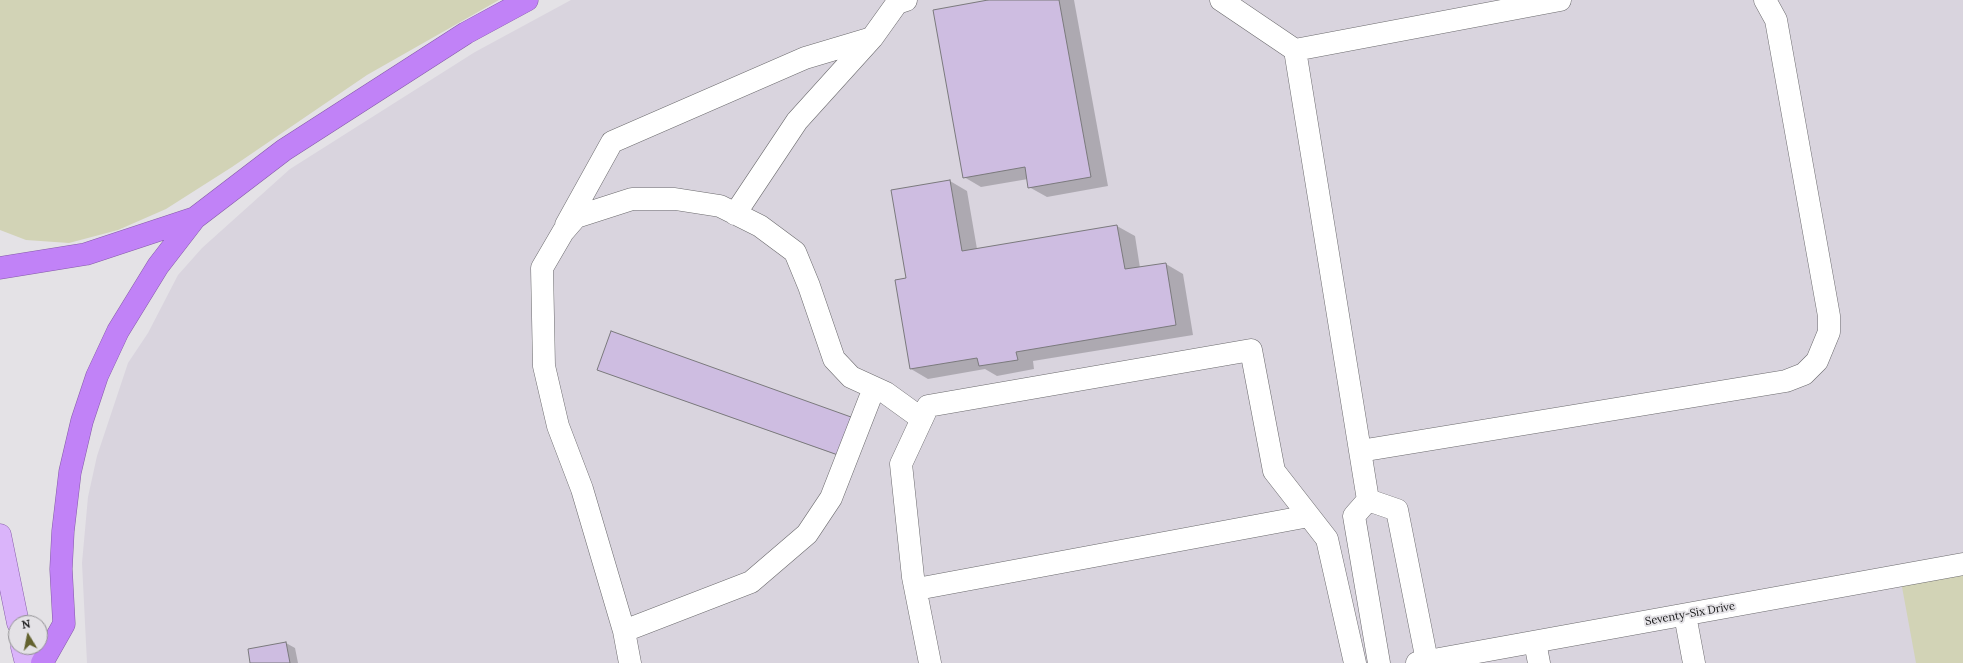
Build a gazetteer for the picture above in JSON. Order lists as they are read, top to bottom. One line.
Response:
{"streets":{"street":["Seventy-Six Drive"]},"north":"top"}
